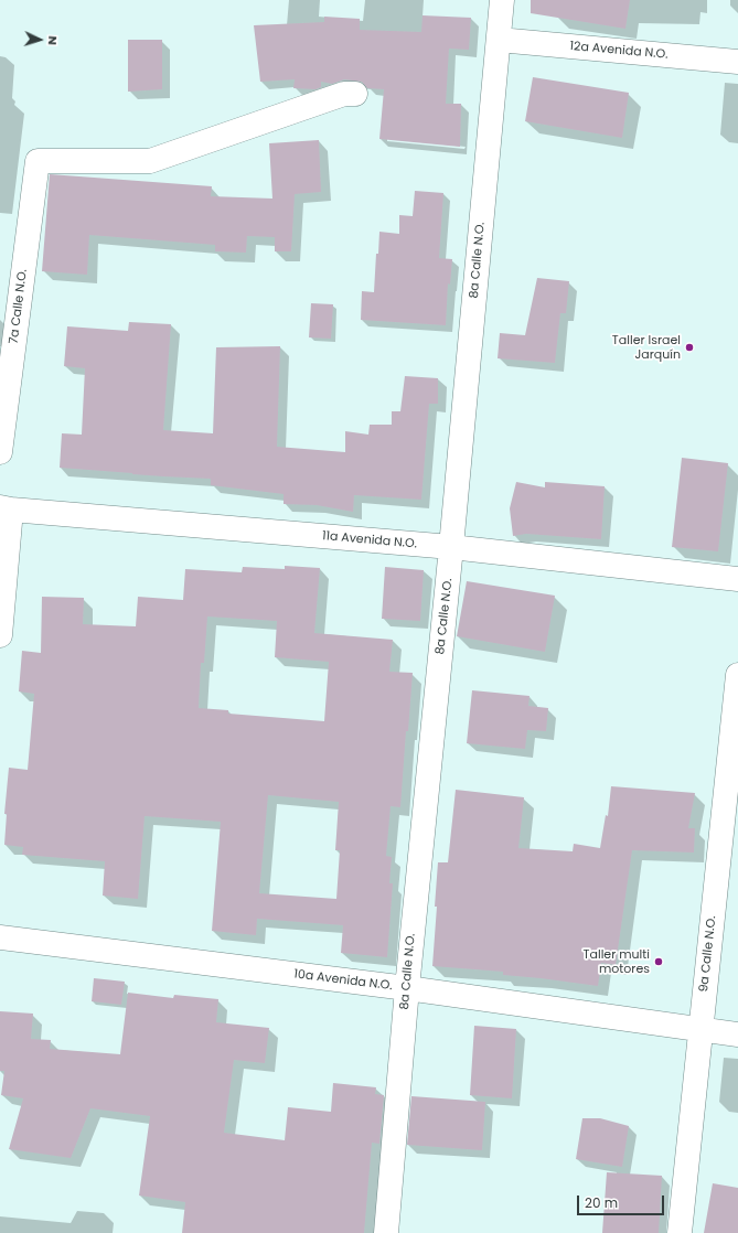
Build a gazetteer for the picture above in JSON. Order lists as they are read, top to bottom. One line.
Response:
{"streets":{"street":["12a Avenida N.O.","8a Calle N.O.","7a Calle N.O.","11a Avenida N.O.","9a Calle N.O.","10a Avenida N.O."]},"crossings":[["12a Avenida N.O.","8a Calle N.O."],["8a Calle N.O.","11a Avenida N.O."],["8a Calle N.O.","10a Avenida N.O."],["9a Calle N.O.","10a Avenida N.O."]],"places":["Taller Israel Jarquín","Taller multi motores"],"scale_bar":"20 m","north":"right"}
